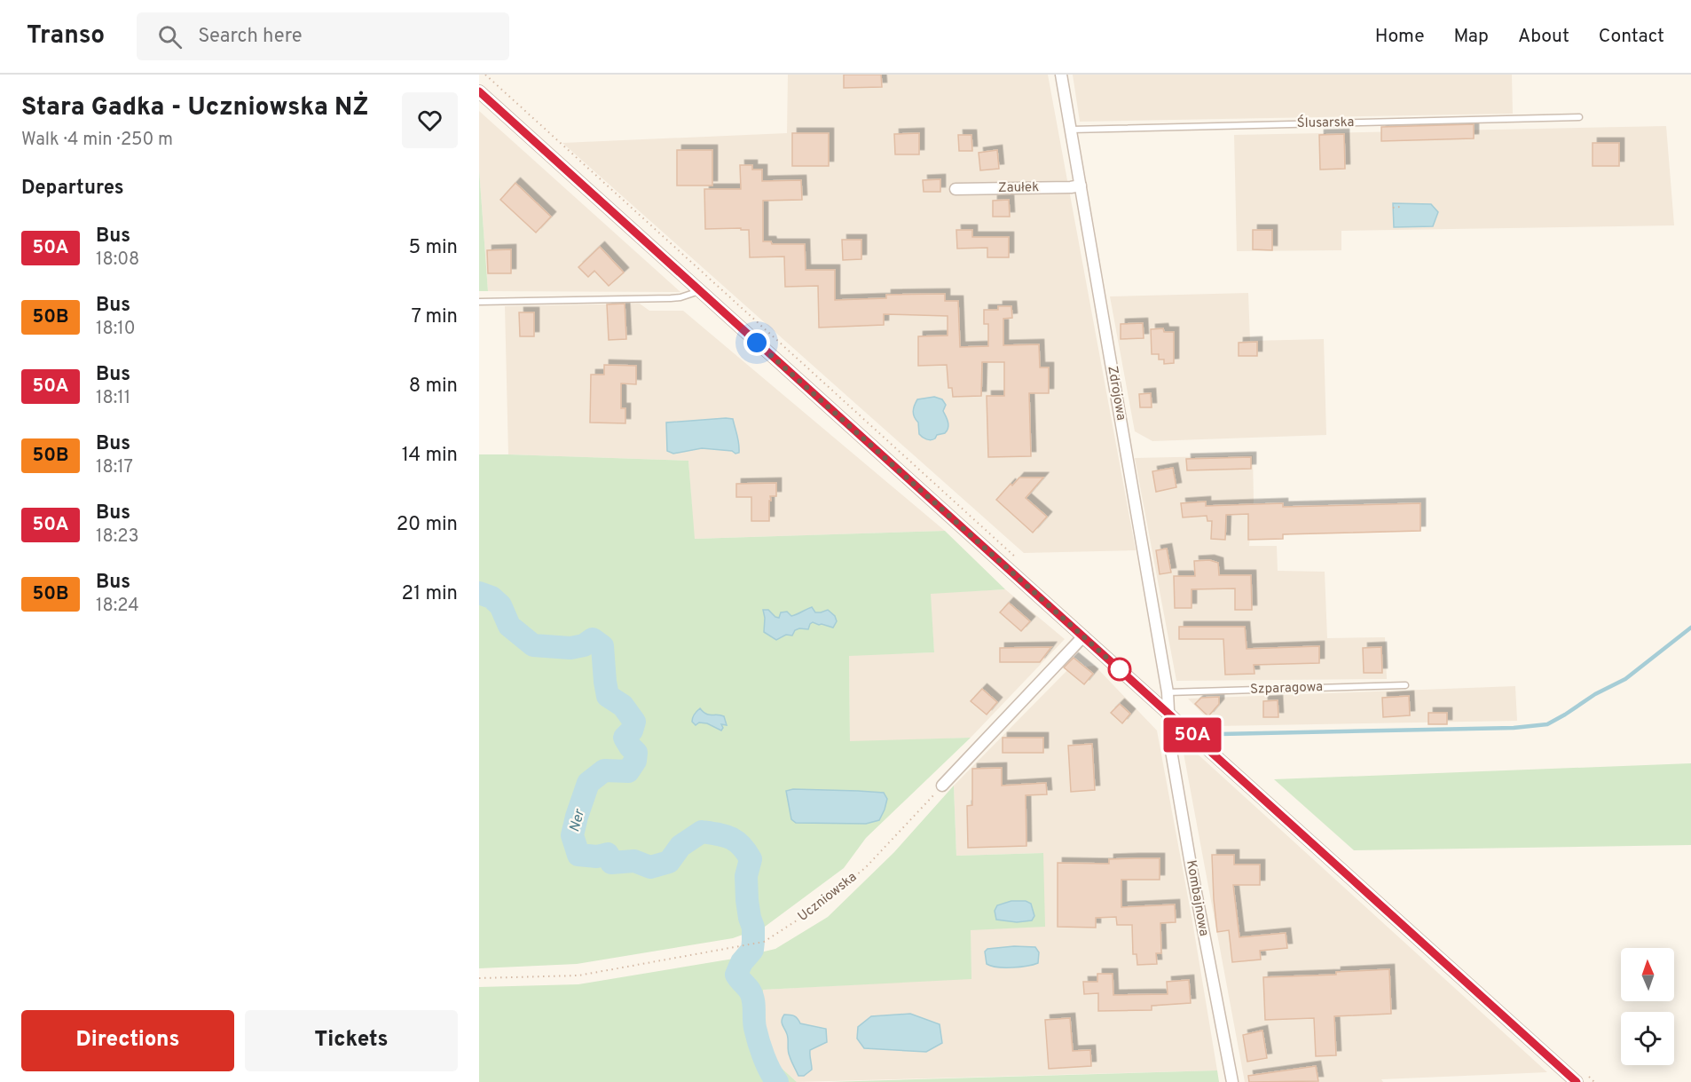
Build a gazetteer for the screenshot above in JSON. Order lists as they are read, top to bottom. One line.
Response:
{"streets":{"street":["Zaułek","Zdrojowa","Kombajnowa"],"lane":["Ślusarska","Szparagowa"],"path":["Uczniowska"]},"crossings":[["Ślusarska","Zdrojowa"],["Zaułek","Zdrojowa"],["Zdrojowa","Szparagowa"],["Zdrojowa","Kombajnowa"]],"water":["Ner"],"lines":["bus line 50A"],"north":"top","page":{"header":"Transo","search":"Search here","nav":["Home","Map","About","Contact"],"heading":[["Stara Gadka - Uczniowska NŻ","Walk · 4 min · 250 m"],"Departures"],"on_map":"50A","list":[{"mark":"50A","name":"Bus","note":"18:08","value":"5 min"},{"mark":"50B","name":"Bus","note":"18:10","value":"7 min"},{"mark":"50A","name":"Bus","note":"18:11","value":"8 min"},{"mark":"50B","name":"Bus","note":"18:17","value":"14 min"},{"mark":"50A","name":"Bus","note":"18:23","value":"20 min"},{"mark":"50B","name":"Bus","note":"18:24","value":"21 min"}],"buttons":["Directions","Tickets"]}}
